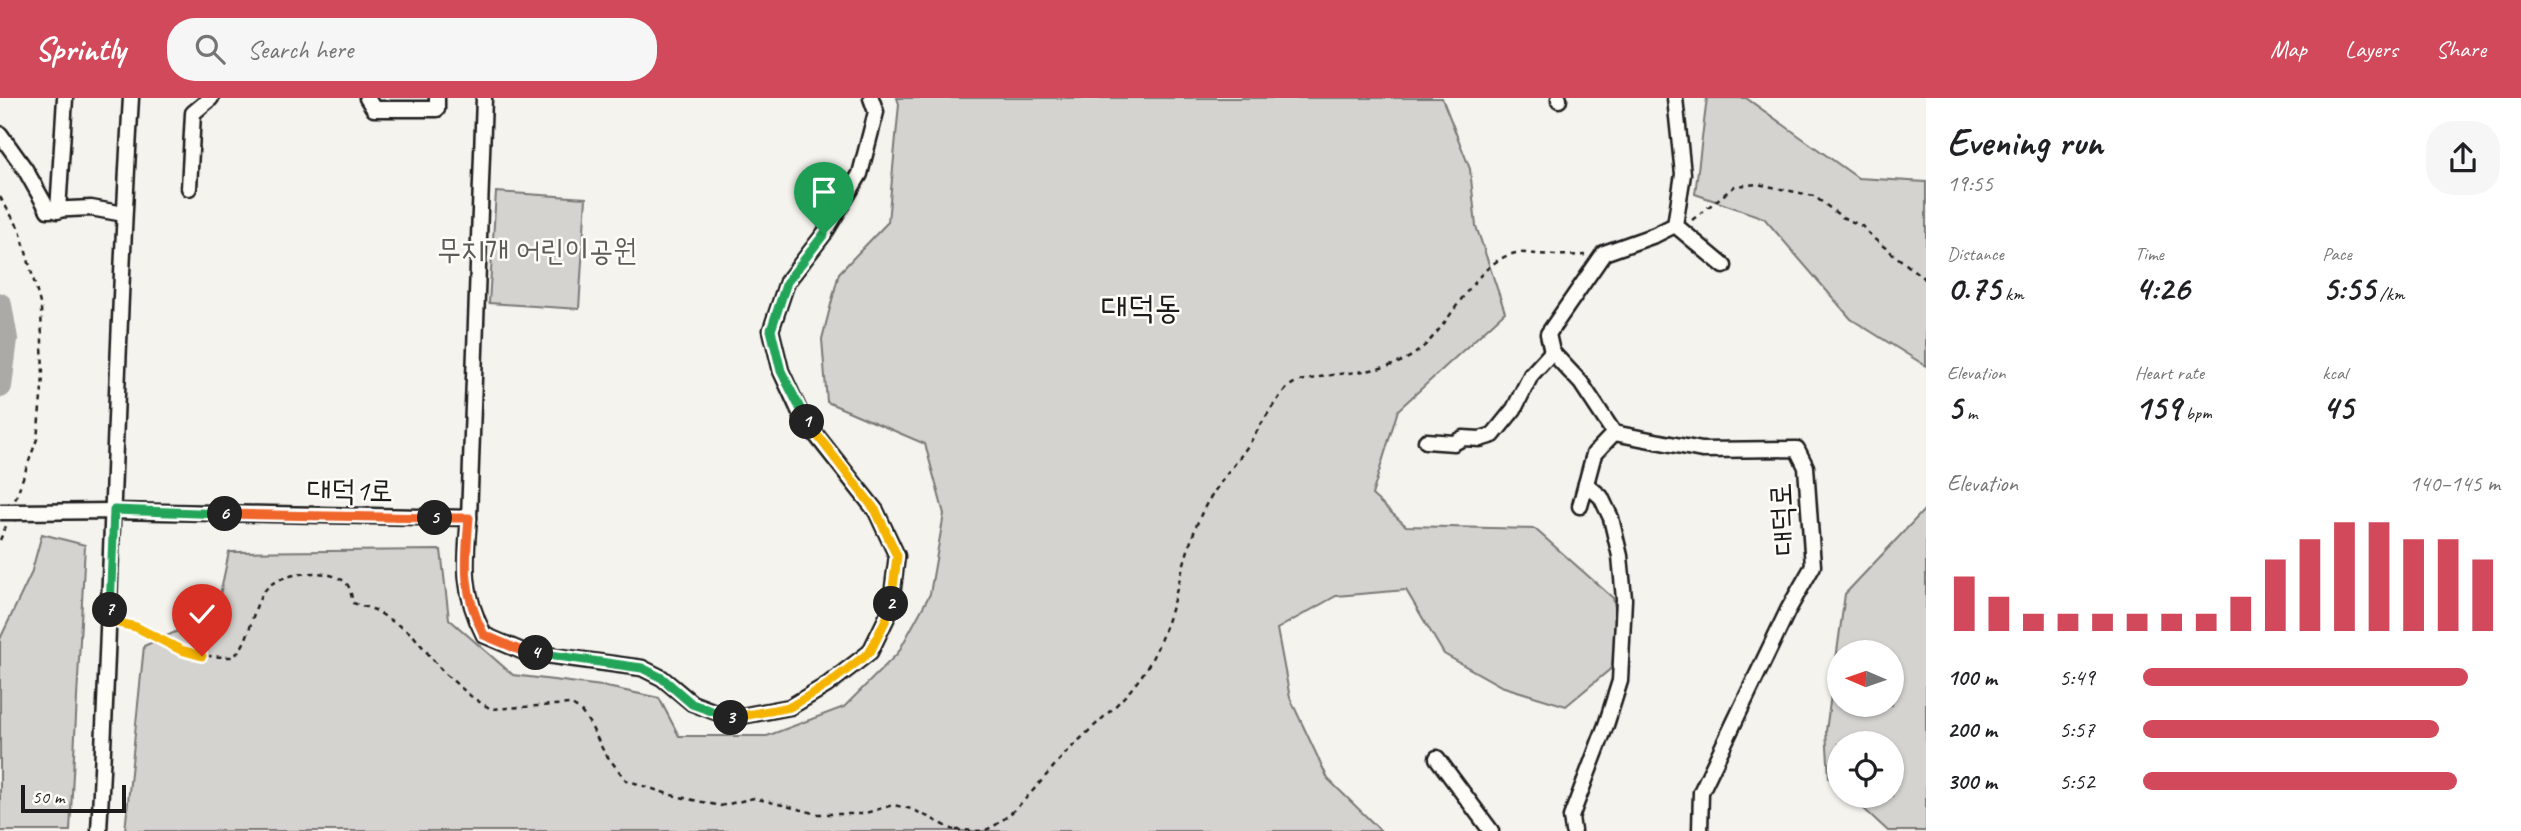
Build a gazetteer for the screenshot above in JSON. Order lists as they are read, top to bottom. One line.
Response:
{"streets":{"street":["대덕1로","대덕로"]},"districts":["대덕동"],"parks":["무지개 어린이공원"],"scale_bar":"50 m","north":"left","page":{"header":"Sprintly","search":"Search here","nav":["Map","Layers","Share"],"heading":["Evening run","19:55"],"stats":[["Distance","0.75 km"],["Time","4:26"],["Pace","5:55 /km"],["Elevation","5 m"],["Heart rate","159 bpm"],["kcal","45"]],"pins":["1","6","5","2","7","4","3"],"chart":["Elevation","140–145 m"],"list":[{"name":"100 m","note":"5:49"},{"name":"200 m","note":"5:57"},{"name":"300 m","note":"5:52"}],"scale":"50 m"}}
